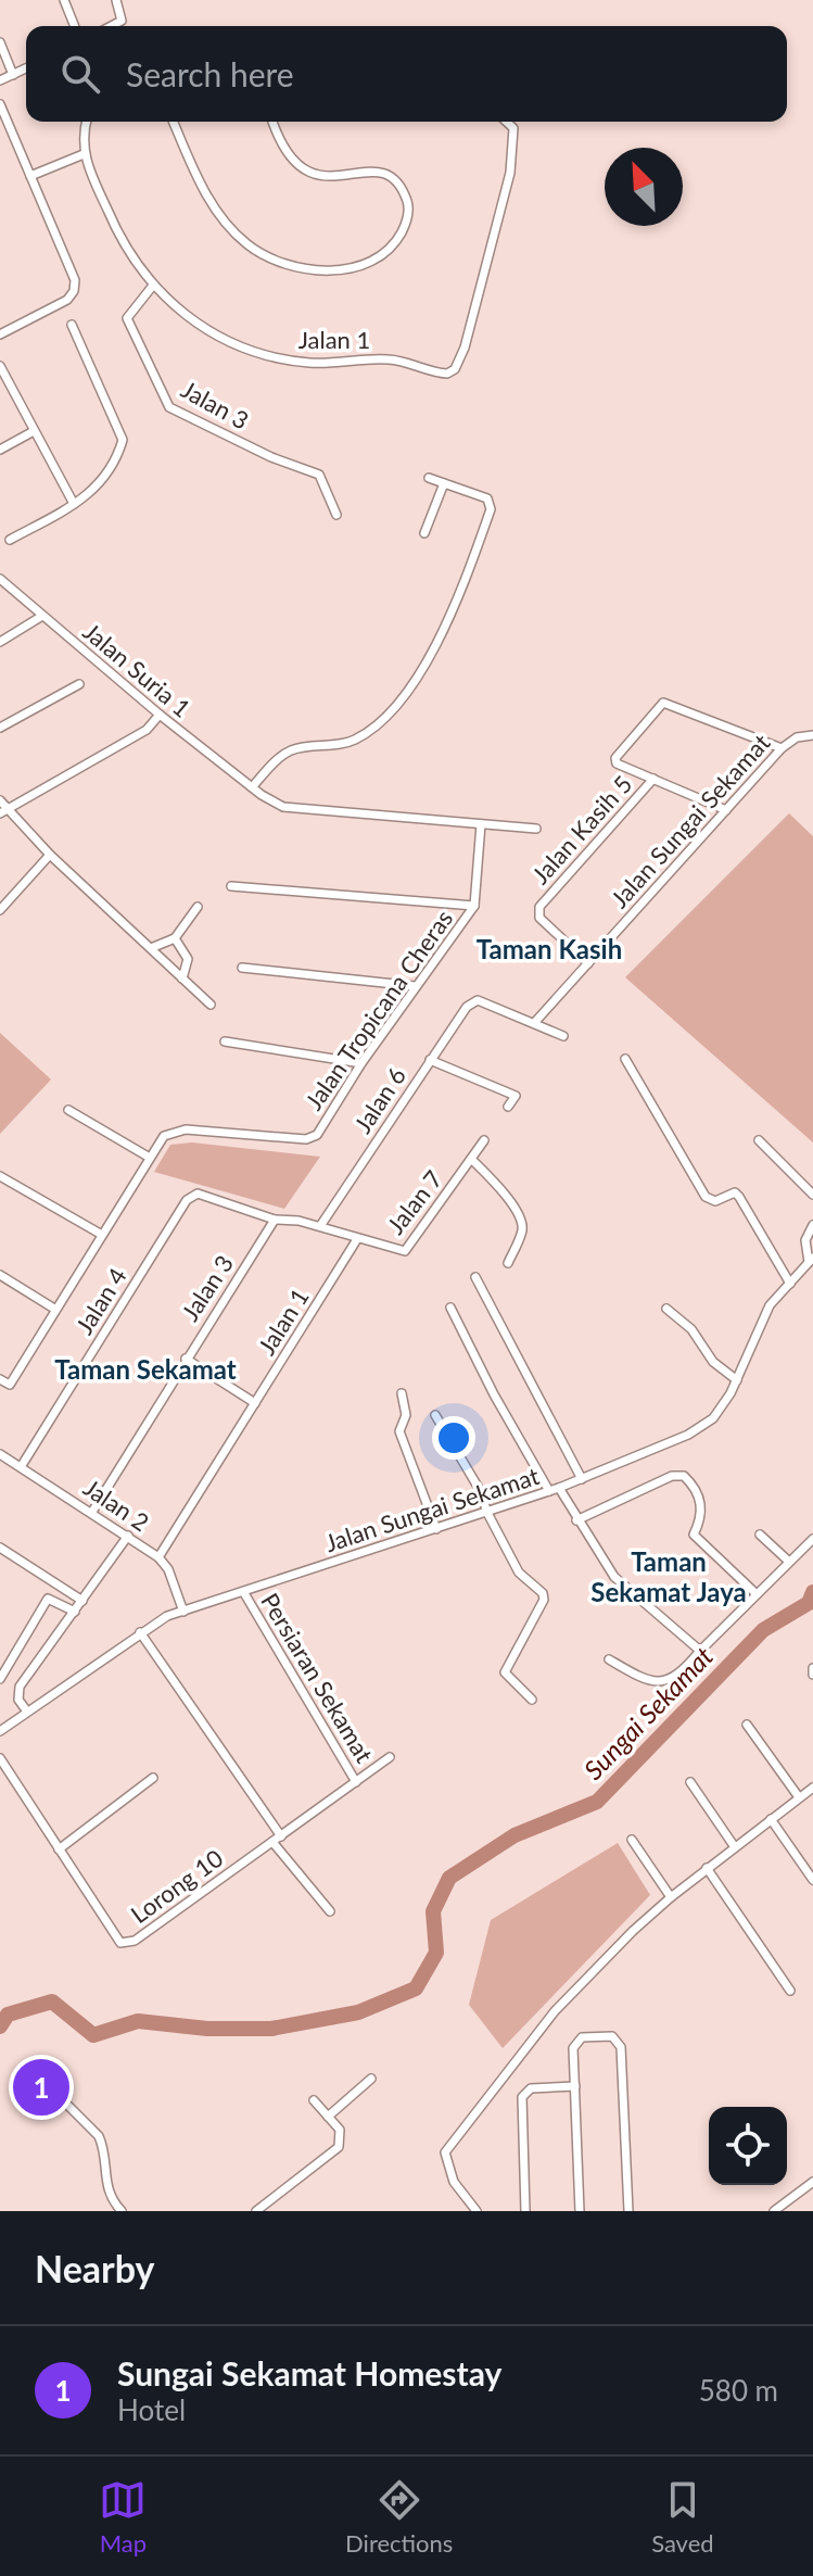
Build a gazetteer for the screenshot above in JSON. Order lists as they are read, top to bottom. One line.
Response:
{"streets":{"street":["Jalan 1","Jalan 3","Jalan Suria 1","Jalan Sungai Sekamat","Jalan Kasih 5","Jalan Tropicana Cheras","Jalan 6","Jalan 7","Jalan 4","Jalan 2","Persiaran Sekamat","Lorong 10"]},"crossings":[["Jalan 1","Jalan 3"],["Jalan 1","Jalan 7"],["Jalan 1","Jalan 2"],["Jalan 3","Jalan 4"],["Jalan 3","Jalan 2"],["Jalan Suria 1","Jalan Tropicana Cheras"],["Jalan Sungai Sekamat","Jalan Kasih 5"],["Jalan Sungai Sekamat","Jalan 6"],["Jalan Sungai Sekamat","Jalan 2"],["Jalan Sungai Sekamat","Persiaran Sekamat"],["Jalan 4","Jalan 2"],["Persiaran Sekamat","Lorong 10"]],"districts":["Taman Kasih","Taman Sekamat","Taman Sekamat Jaya"],"water":["Sungai Sekamat"],"north":"top left","page":{"search":"Search here","pins":"1","heading":"Nearby","list":[{"mark":"1","name":"Sungai Sekamat Homestay","note":"Hotel","value":"580 m"}],"nav":["Map","Directions","Saved"]}}
